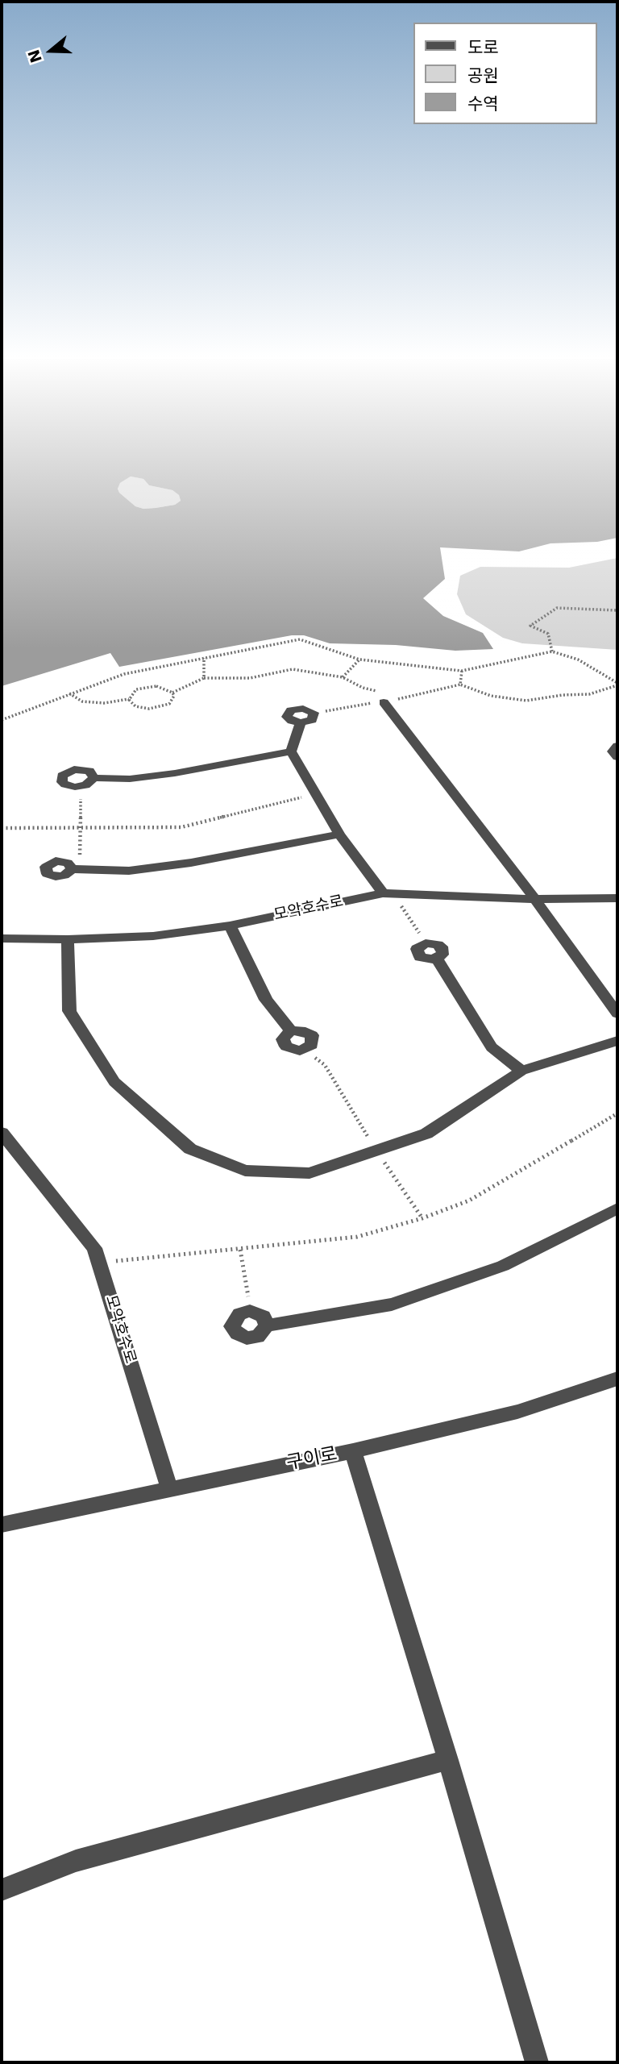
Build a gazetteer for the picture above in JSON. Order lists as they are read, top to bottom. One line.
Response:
{"streets":{"street":["모악호수로","구이로"]},"crossings":[["모악호수로","구이로"]],"legend":["도로","공원","수역"],"north":"left"}
